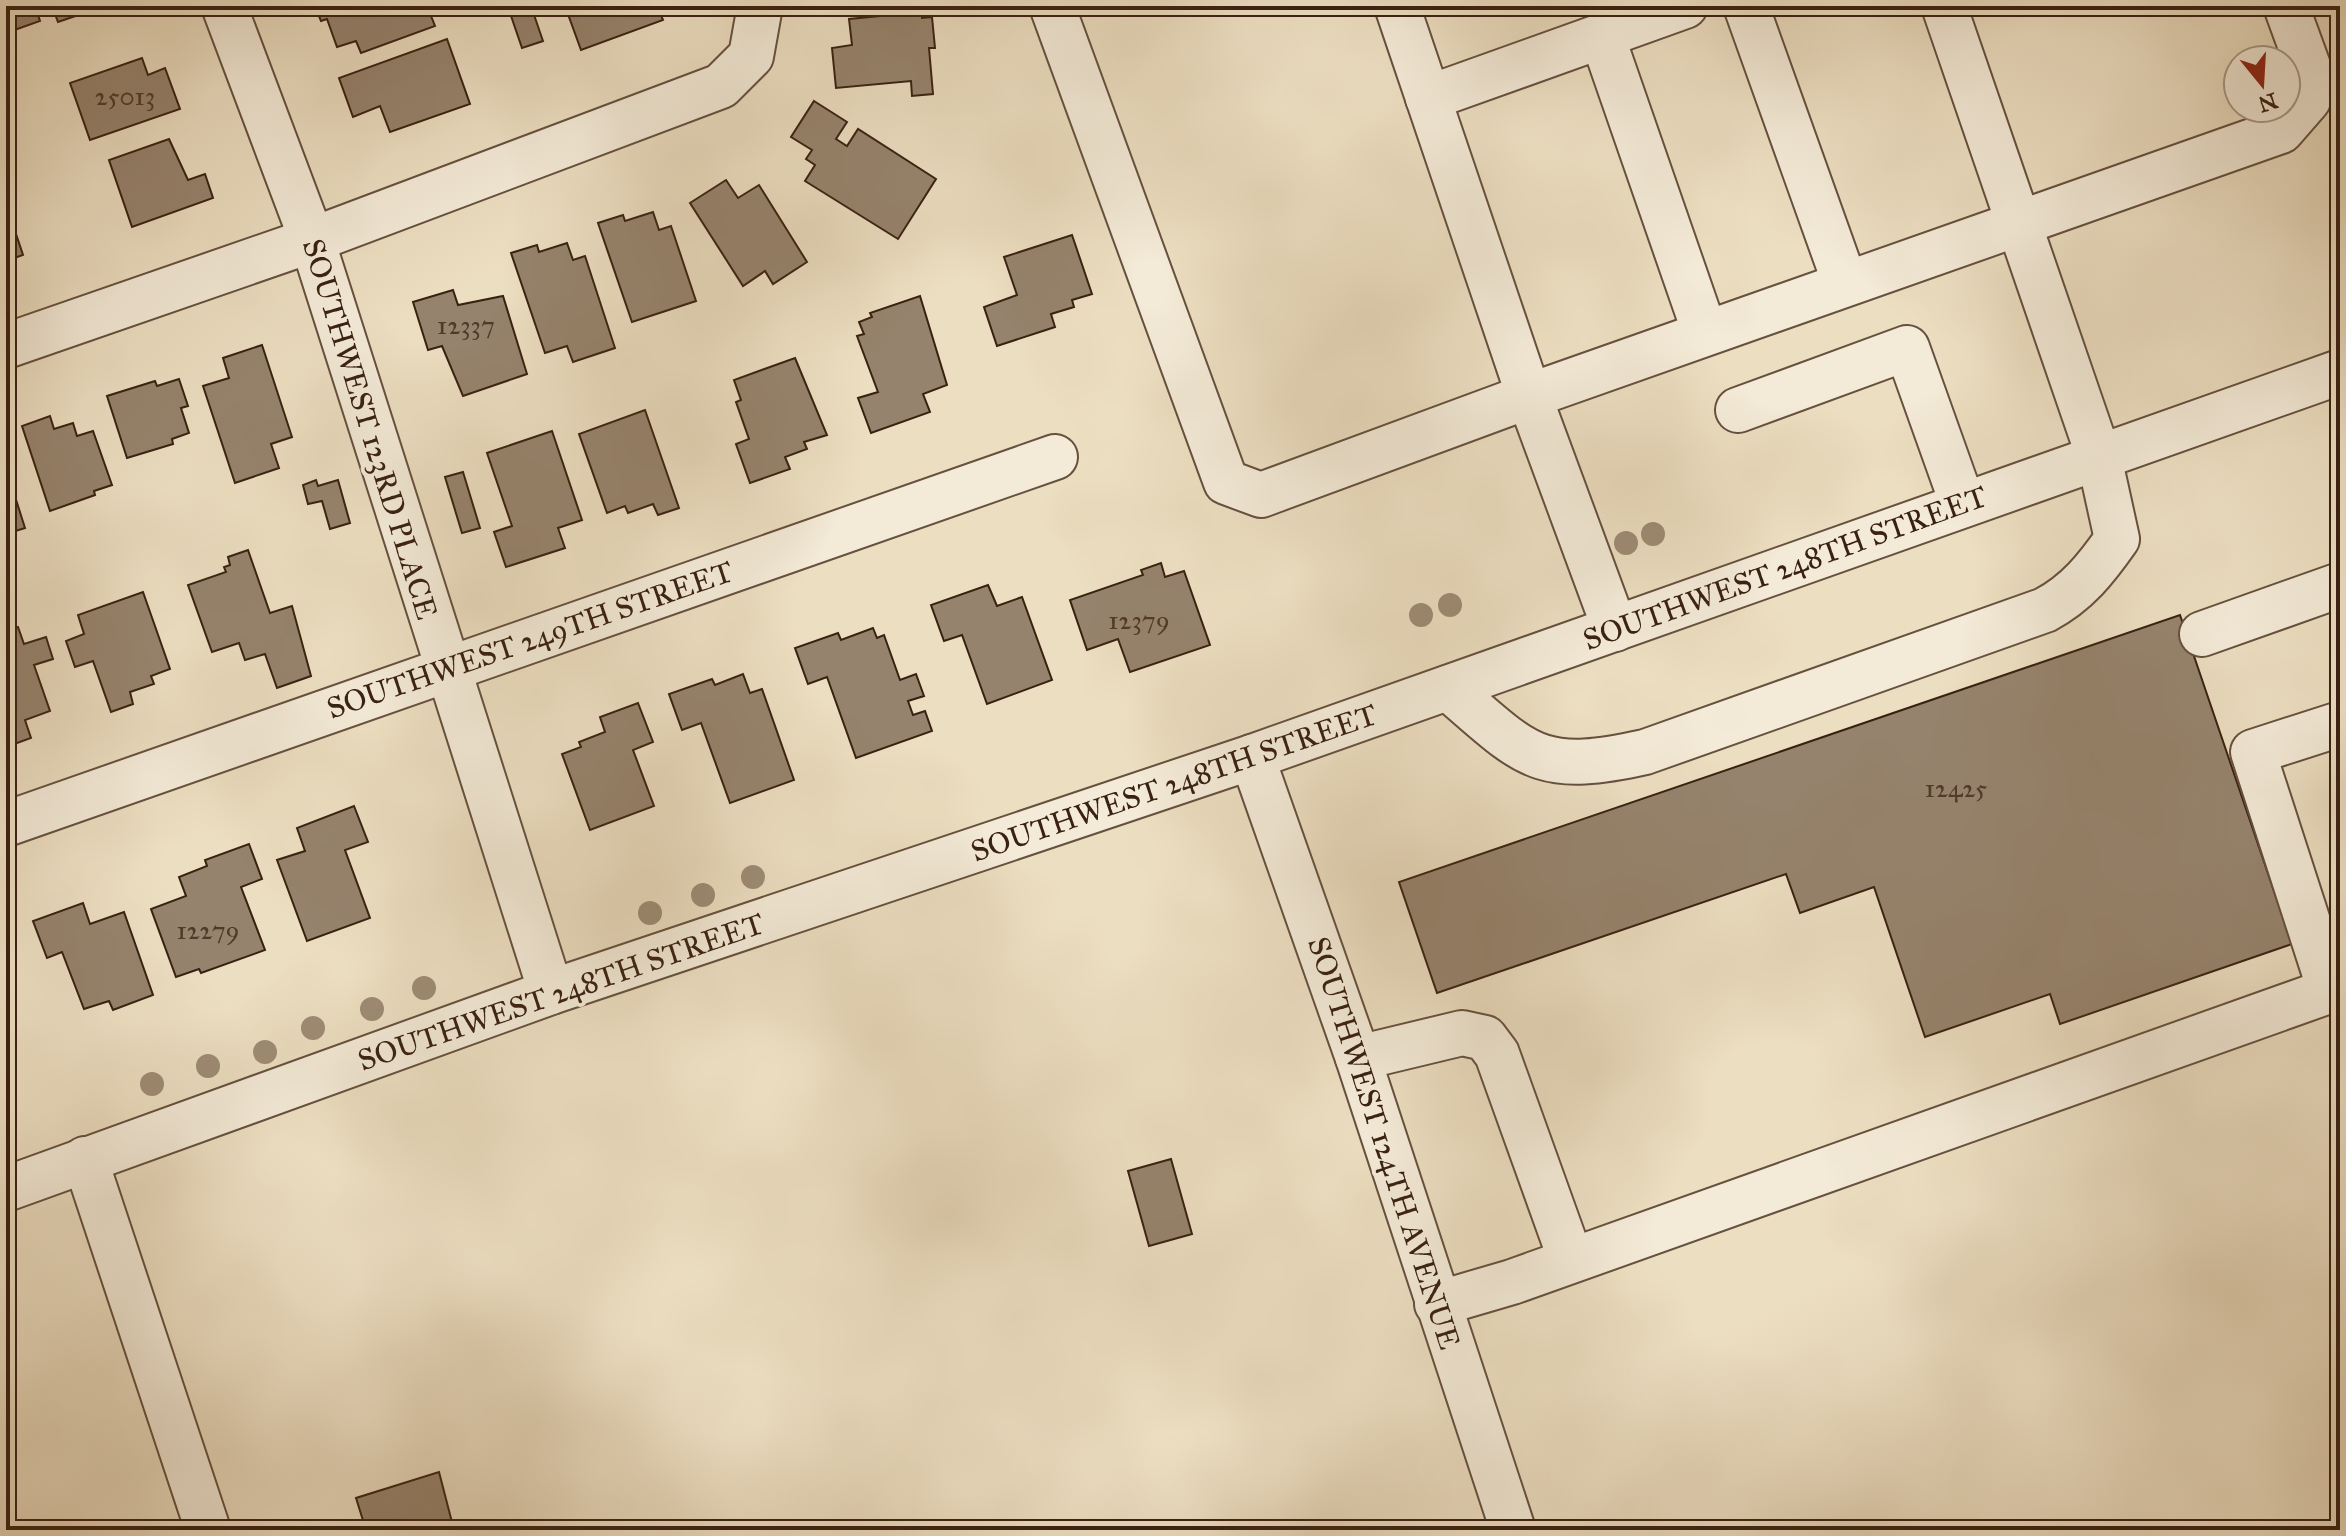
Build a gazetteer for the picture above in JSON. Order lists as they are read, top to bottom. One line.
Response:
{"streets":{"street":["SOUTHWEST 123RD PLACE","SOUTHWEST 248TH STREET","SOUTHWEST 249TH STREET","SOUTHWEST 124TH AVENUE"]},"crossings":[["SOUTHWEST 123RD PLACE","SOUTHWEST 248TH STREET"],["SOUTHWEST 123RD PLACE","SOUTHWEST 249TH STREET"],["SOUTHWEST 248TH STREET","SOUTHWEST 124TH AVENUE"]],"house_numbers":["25013","12337","12379","12425","12279"],"north":"bottom"}
